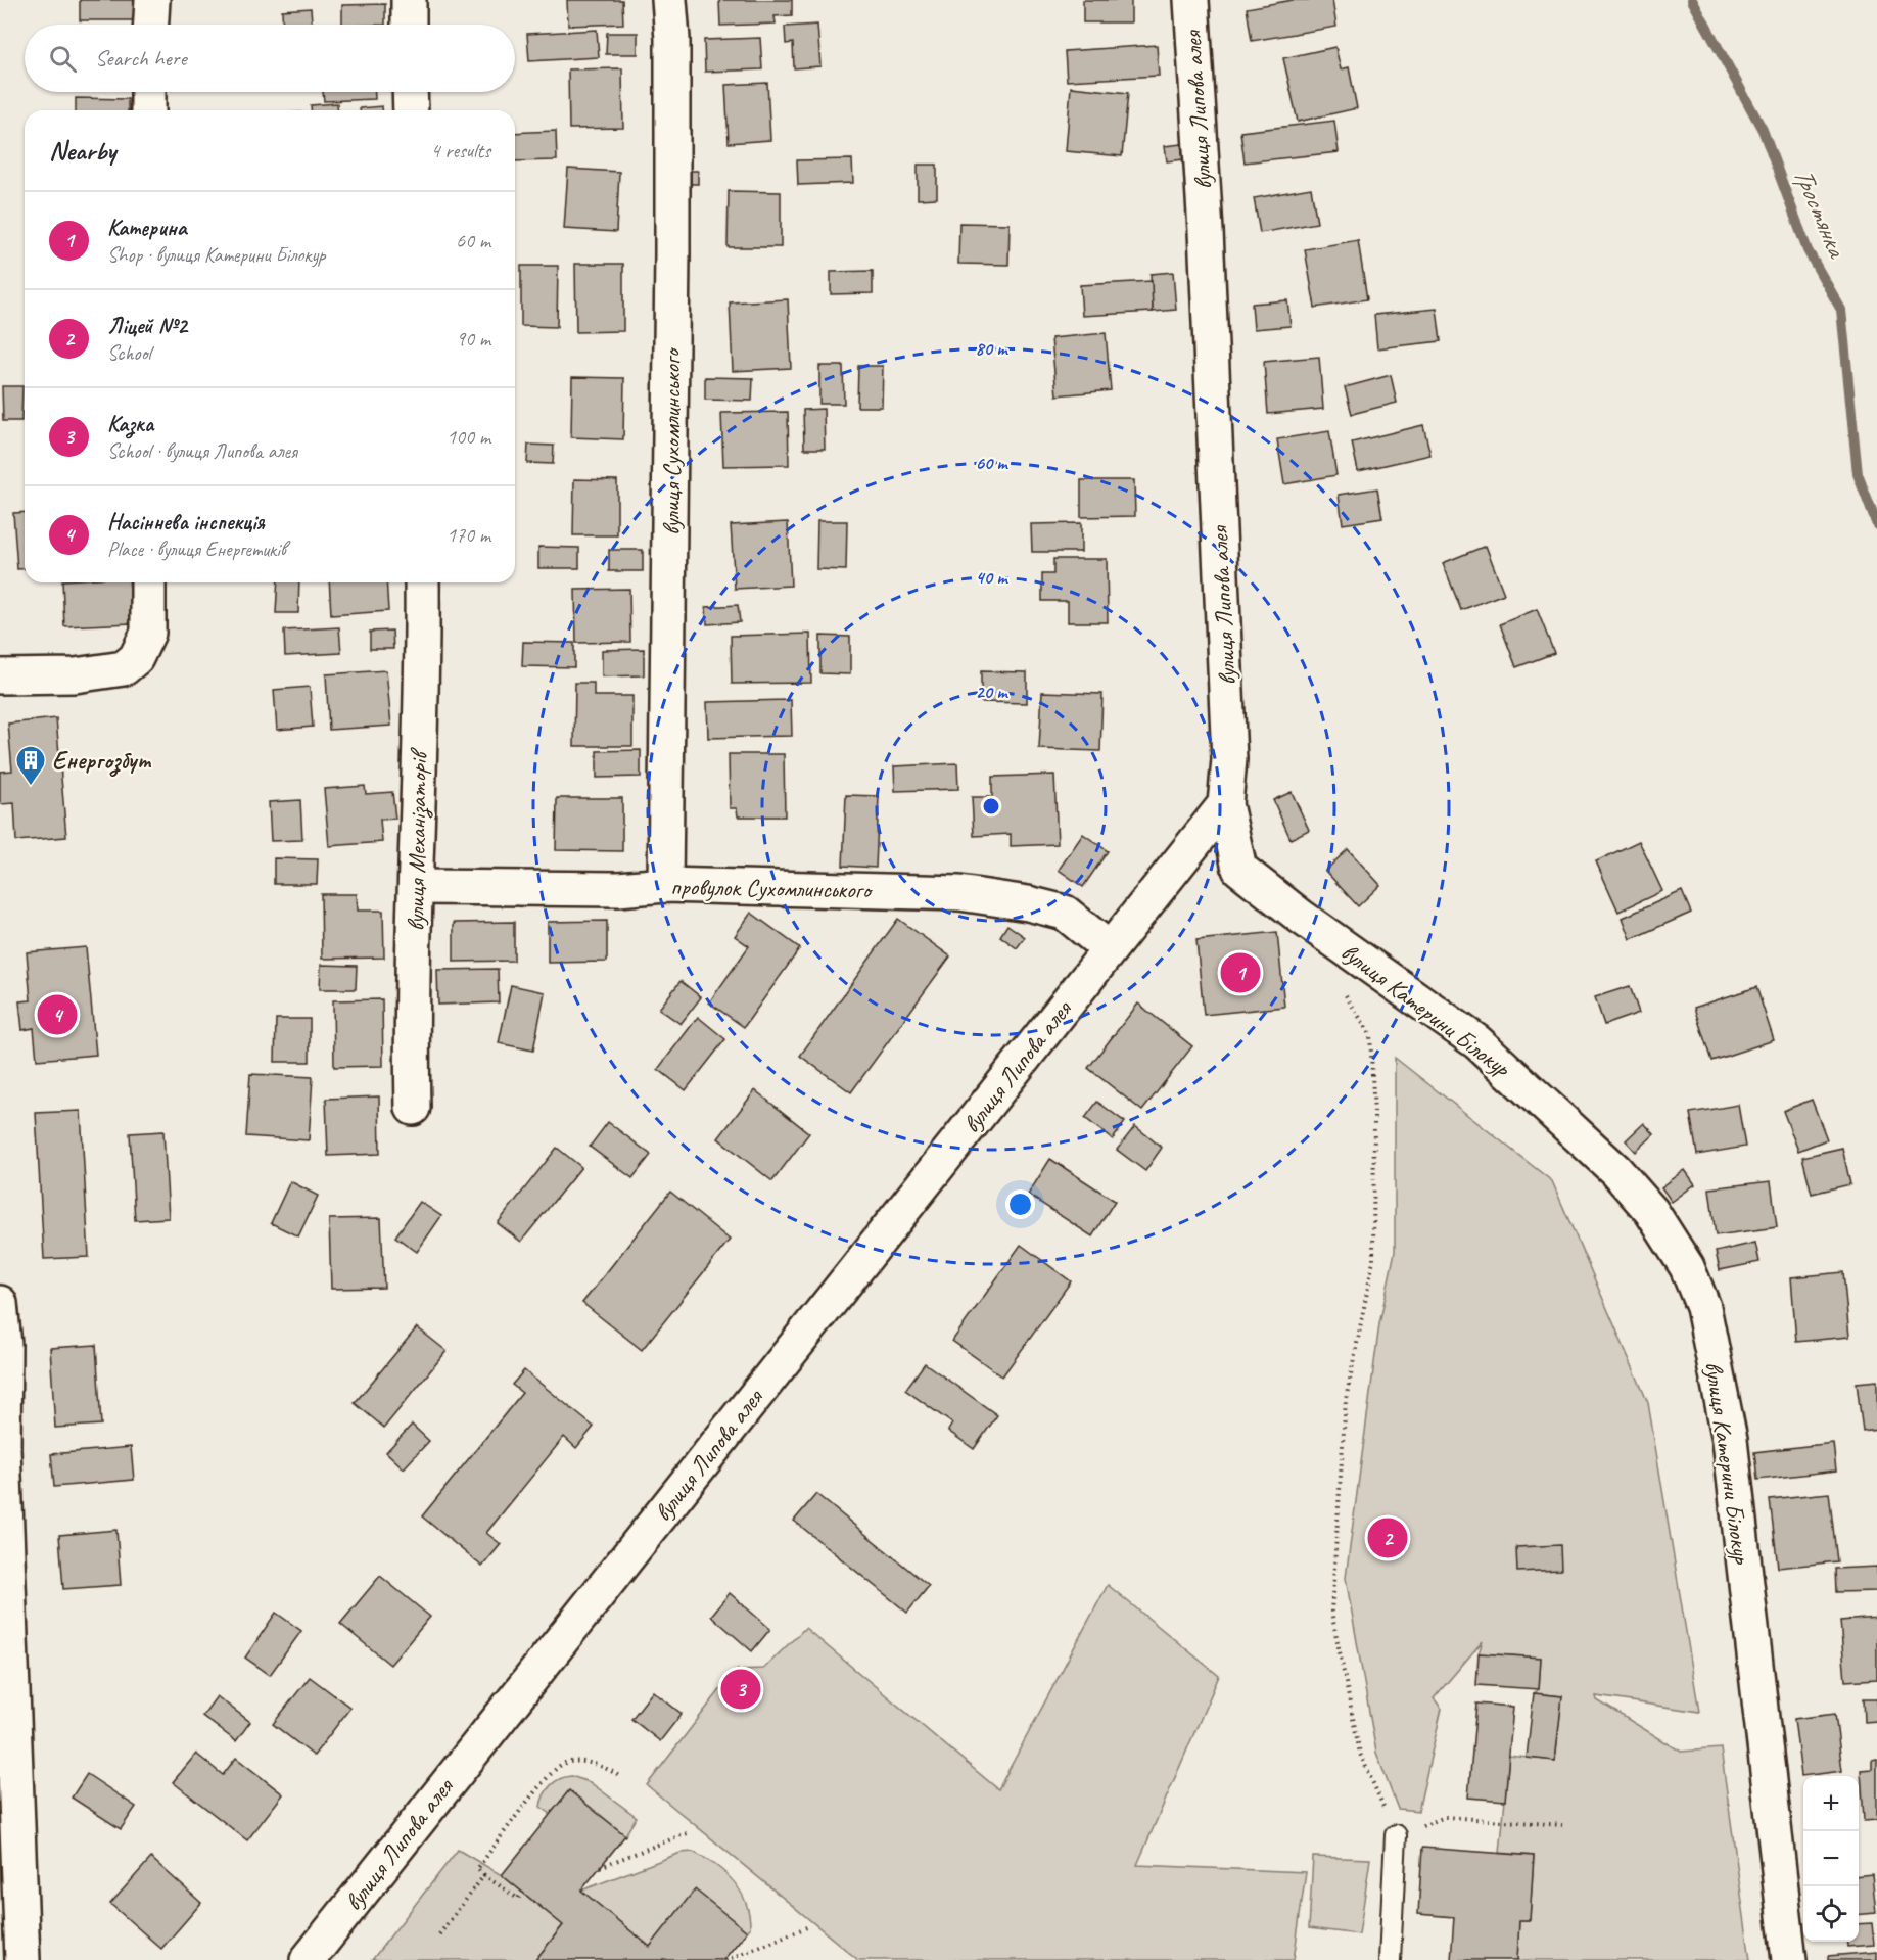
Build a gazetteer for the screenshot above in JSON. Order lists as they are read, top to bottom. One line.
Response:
{"streets":{"street":["вулиця Липова алея","вулиця Сухомлинського","вулиця Механізаторів","провулок Сухомлинського","вулиця Катерини Білокур"]},"crossings":[["вулиця Липова алея","провулок Сухомлинського"],["вулиця Липова алея","вулиця Катерини Білокур"],["вулиця Сухомлинського","провулок Сухомлинського"],["вулиця Механізаторів","провулок Сухомлинського"]],"water":["Тростянка"],"places":{"building":["Енергозбут"]},"page":{"search":"Search here","heading":["Nearby","4 results"],"list":[{"mark":"1","name":"Катерина","note":"Shop · вулиця Катерини Білокур","value":"60 m"},{"mark":"2","name":"Ліцей №2","note":"School","value":"90 m"},{"mark":"3","name":"Казка","note":"School · вулиця Липова алея","value":"100 m"},{"mark":"4","name":"Насіннева інспекція","note":"Place · вулиця Енергетиків","value":"170 m"}],"pins":["1","4","2","3"],"map_buttons":["+","−"]},"rings":["80 m","60 m","40 m","20 m"]}
